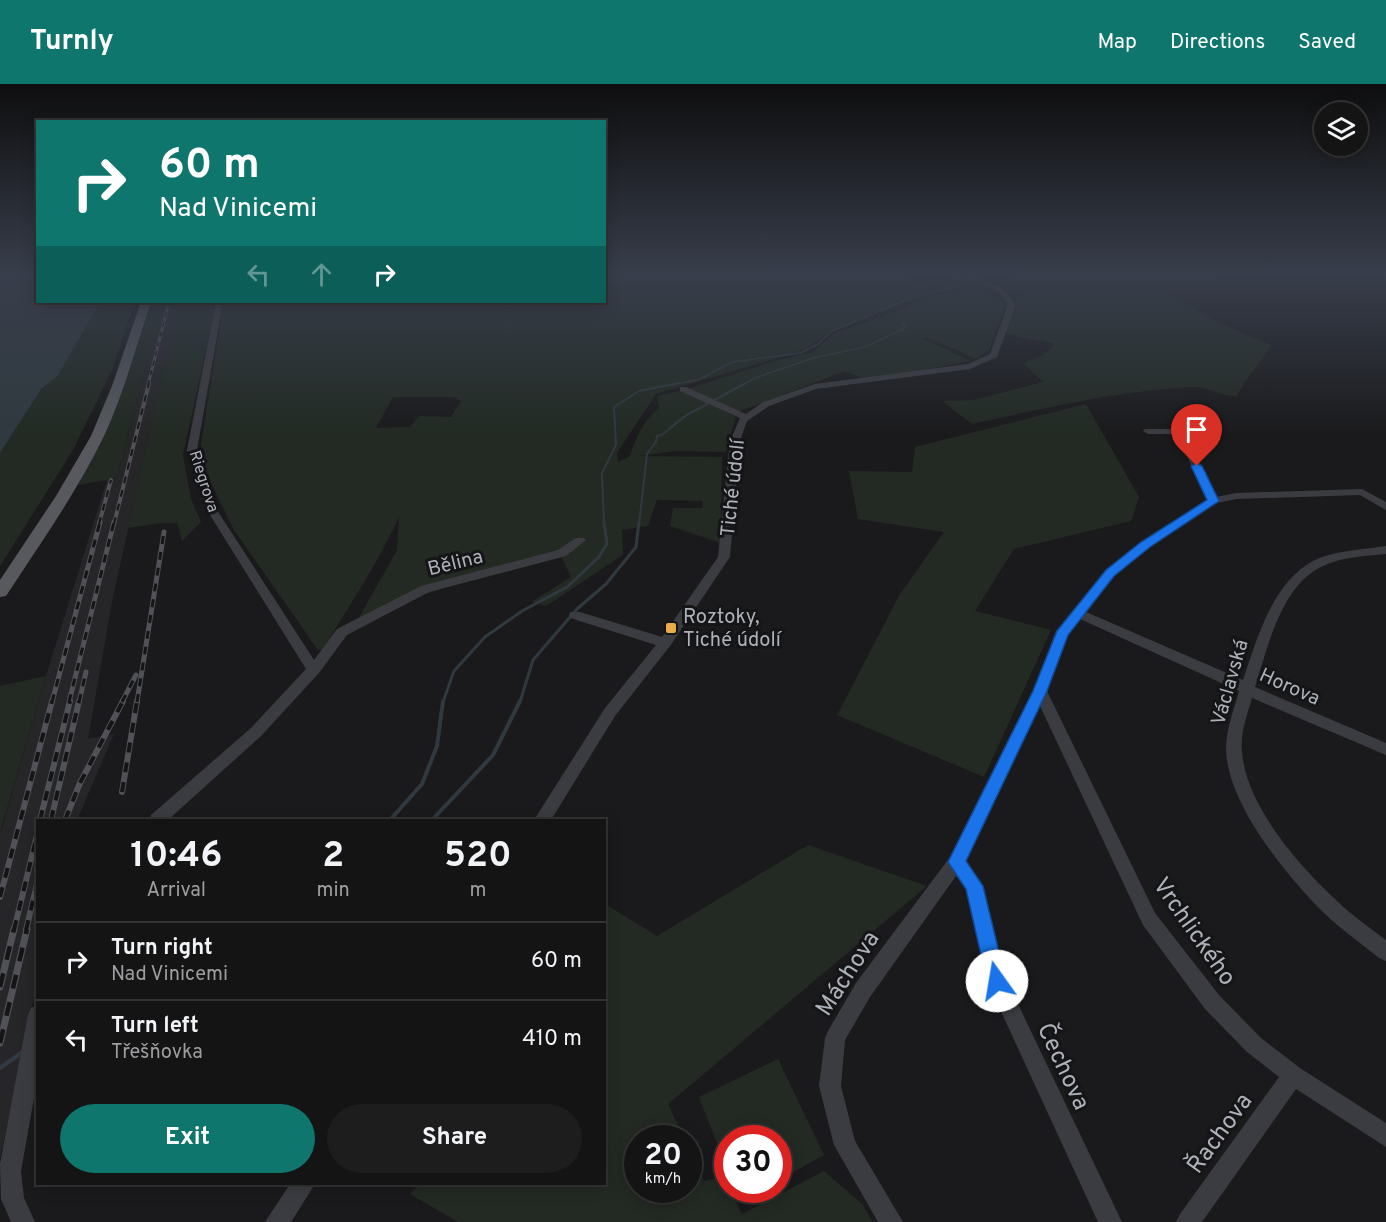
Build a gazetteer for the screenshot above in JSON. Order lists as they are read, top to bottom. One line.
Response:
{"streets":{"street":["Riegrova","Tiché údolí","Bělina","Václavská","Horova","Vrchlického","Máchova","Čechova","Řachova"]},"crossings":[["Riegrova","Bělina"],["Václavská","Horova"],["Horova","Máchova"],["Vrchlického","Máchova"],["Vrchlického","Řachova"],["Máchova","Čechova"]],"places":{"transit":["Roztoky, Tiché údolí"]},"page":{"header":"Turnly","nav":["Map","Directions","Saved"],"turn":["60 m","Nad Vinicemi"],"eta":["10:46","Arrival","2","min","520","m"],"list":[{"name":"Turn right","note":"Nad Vinicemi","value":"60 m"},{"name":"Turn left","note":"Třešňovka","value":"410 m"}],"buttons":["Exit","Share"],"speed":"20 km/h","limit":"30"}}
